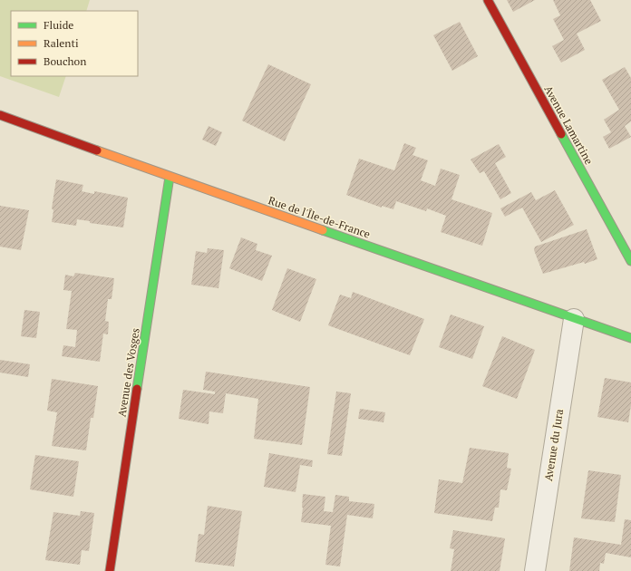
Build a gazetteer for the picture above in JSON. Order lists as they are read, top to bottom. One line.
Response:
{"streets":{"street":["Avenue Lamartine","Rue de l'Île-de-France","Avenue des Vosges","Avenue du Jura"]},"crossings":[["Rue de l'Île-de-France","Avenue des Vosges"],["Rue de l'Île-de-France","Avenue du Jura"]],"legend":["Fluide","Ralenti","Bouchon"]}
